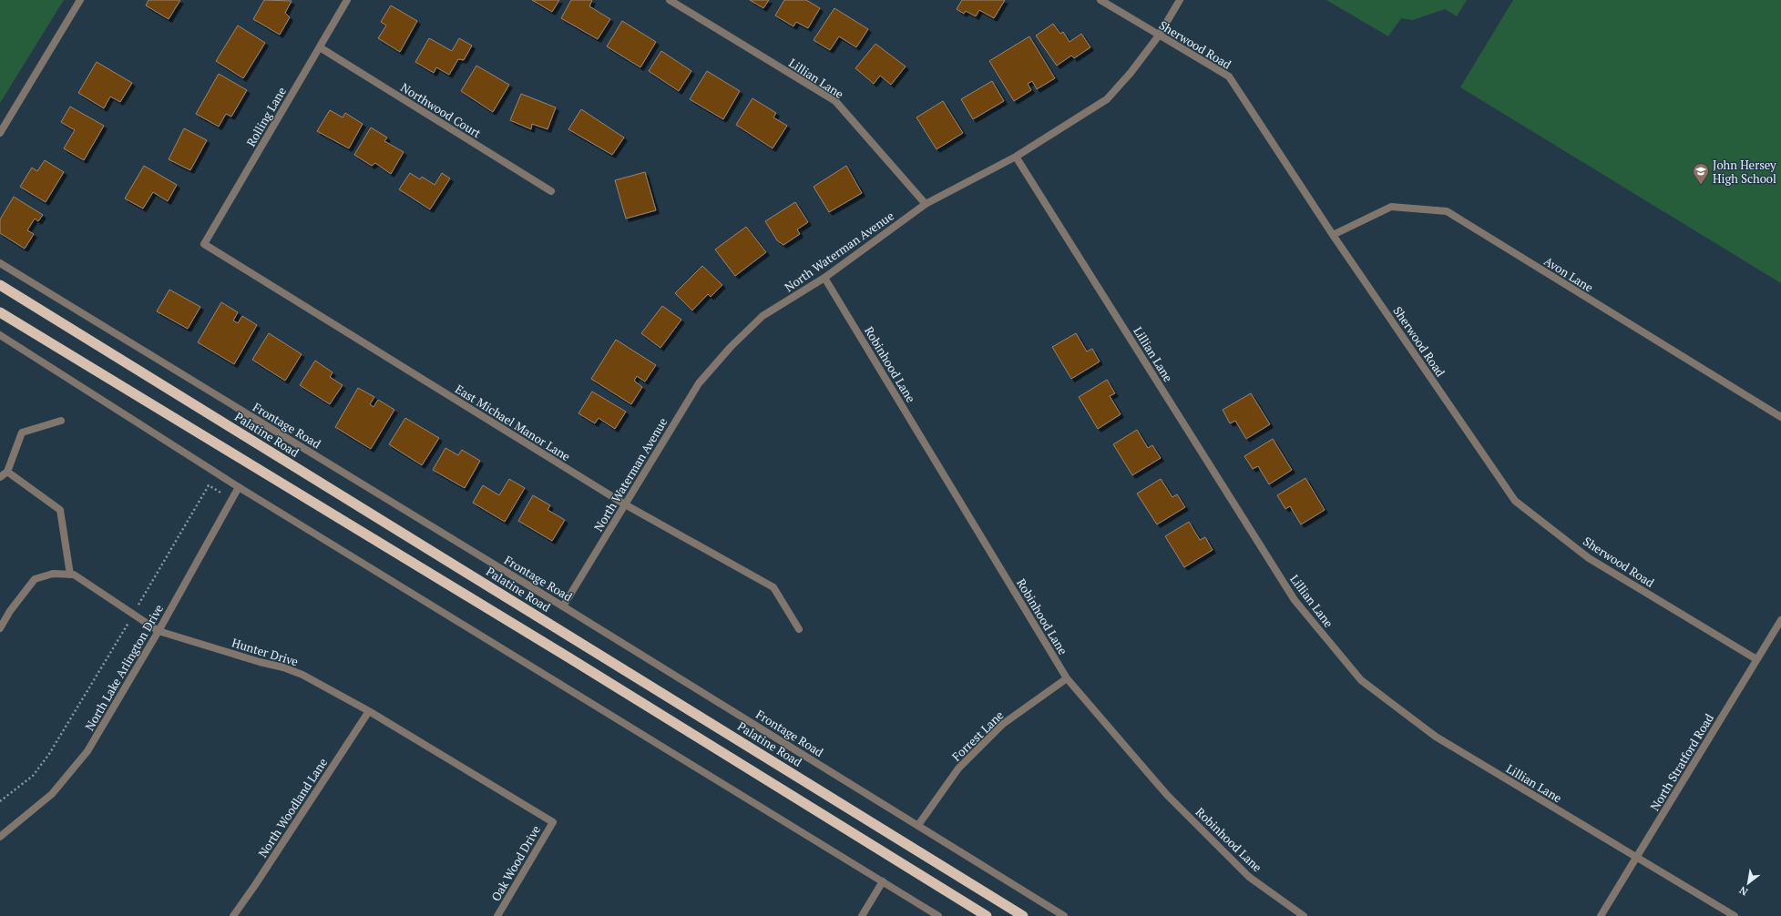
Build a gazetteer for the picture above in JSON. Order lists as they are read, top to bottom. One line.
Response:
{"streets":{"highway":["Palatine Road"],"street":["Sherwood Road","Lillian Lane","Northwood Court","Rolling Lane","North Waterman Avenue","Avon Lane","Robinhood Lane","East Michael Manor Lane","Frontage Road","Hunter Drive","North Lake Arlington Drive","Forrest Lane","North Stratford Road","North Woodland Lane","Oak Wood Drive"]},"crossings":[["Sherwood Road","North Waterman Avenue"],["Sherwood Road","Avon Lane"],["Sherwood Road","North Stratford Road"],["Lillian Lane","North Waterman Avenue"],["Lillian Lane","North Stratford Road"],["Northwood Court","Rolling Lane"],["Rolling Lane","East Michael Manor Lane"],["North Waterman Avenue","Robinhood Lane"],["North Waterman Avenue","East Michael Manor Lane"],["North Waterman Avenue","Frontage Road"],["Robinhood Lane","Forrest Lane"],["Frontage Road","Forrest Lane"],["Hunter Drive","North Lake Arlington Drive"],["Hunter Drive","North Woodland Lane"],["Hunter Drive","Oak Wood Drive"]],"places":{"school or university":["John Hersey High School"]},"north":"bottom left"}
